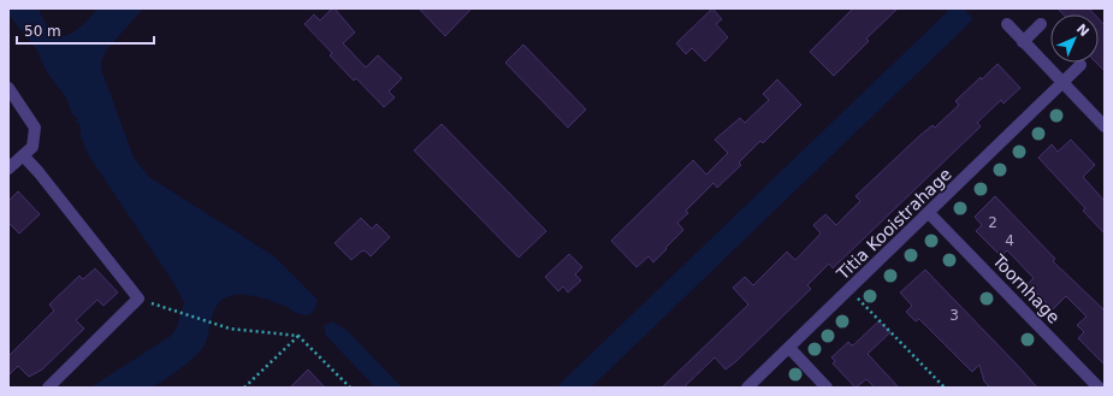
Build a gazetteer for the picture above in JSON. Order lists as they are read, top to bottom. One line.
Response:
{"streets":{"street":["Titia Kooistrahage","Toornhage"]},"crossings":[["Titia Kooistrahage","Toornhage"]],"house_numbers":["2","4","3"],"scale_bar":"50 m","north":"top right"}
